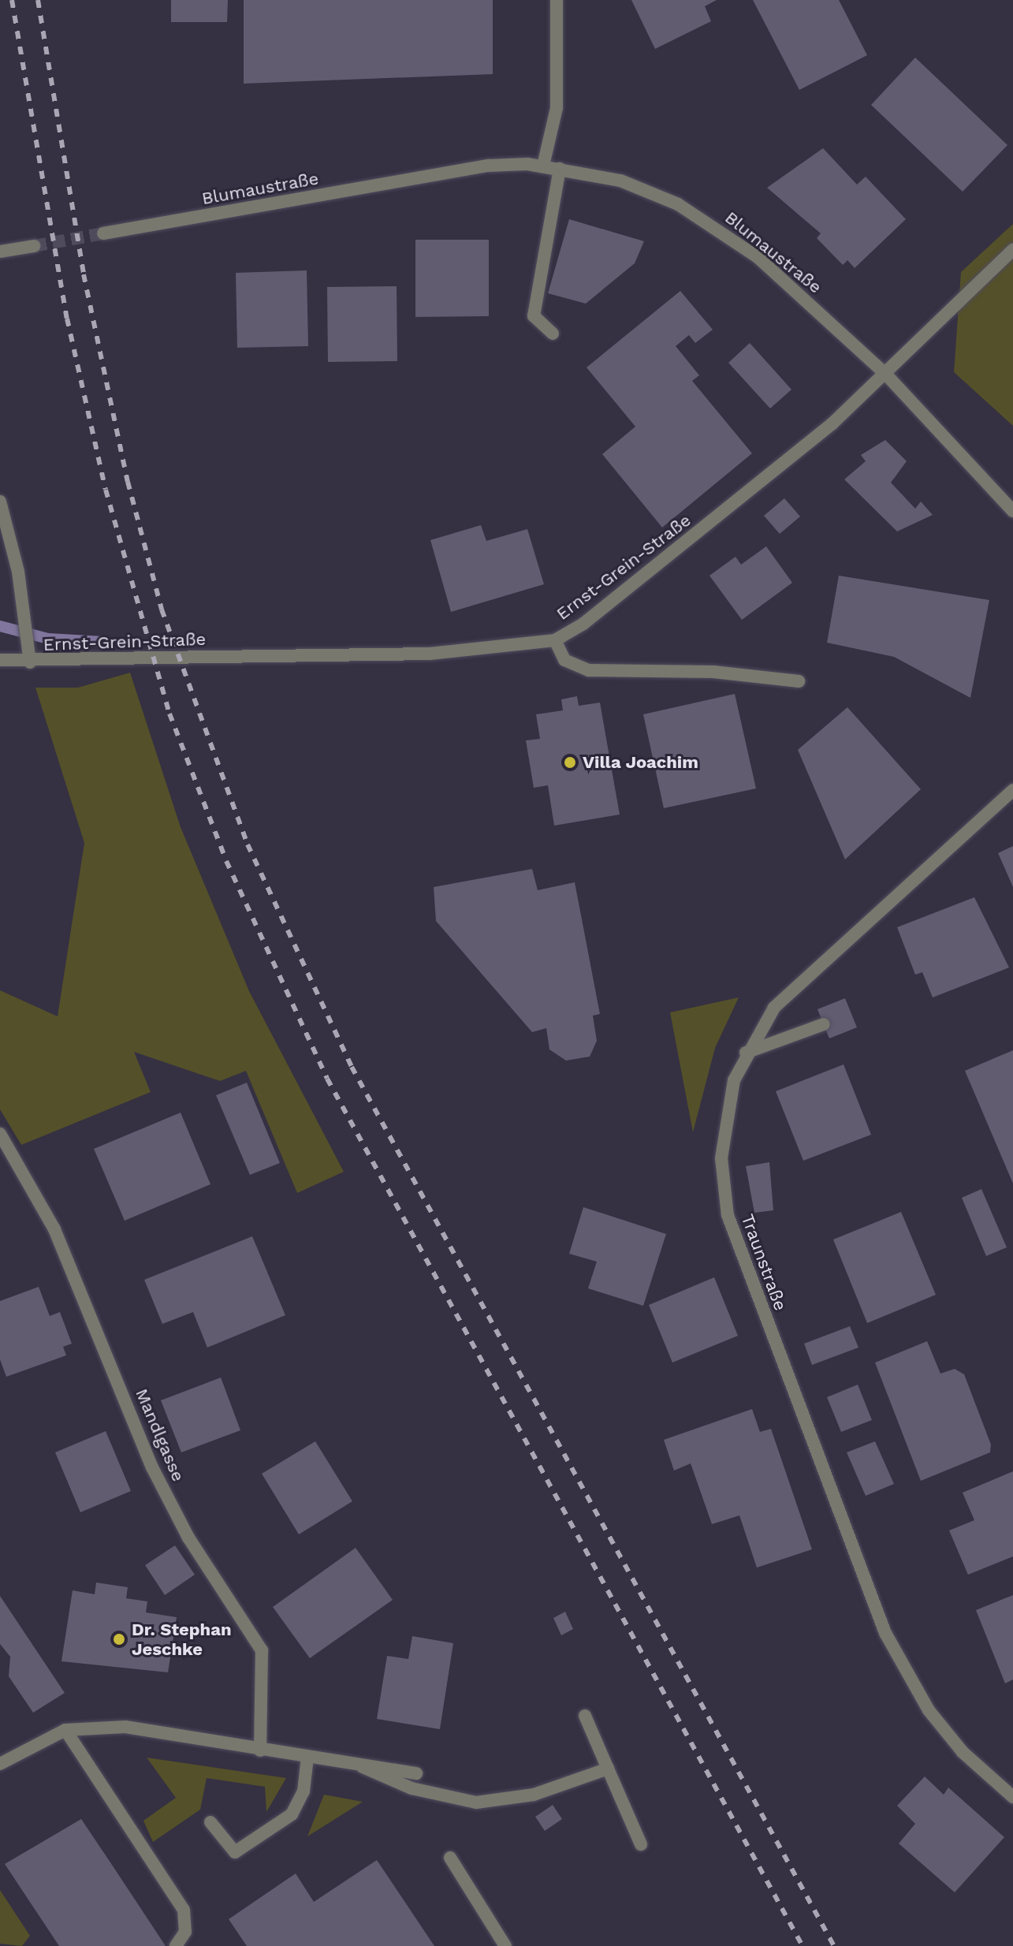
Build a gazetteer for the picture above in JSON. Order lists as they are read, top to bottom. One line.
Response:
{"streets":{"street":["Blumaustraße","Ernst-Grein-Straße","Traunstraße","Mandlgasse"]},"crossings":[["Blumaustraße","Ernst-Grein-Straße"]],"places":["Villa Joachim","Dr. Stephan Jeschke"]}
